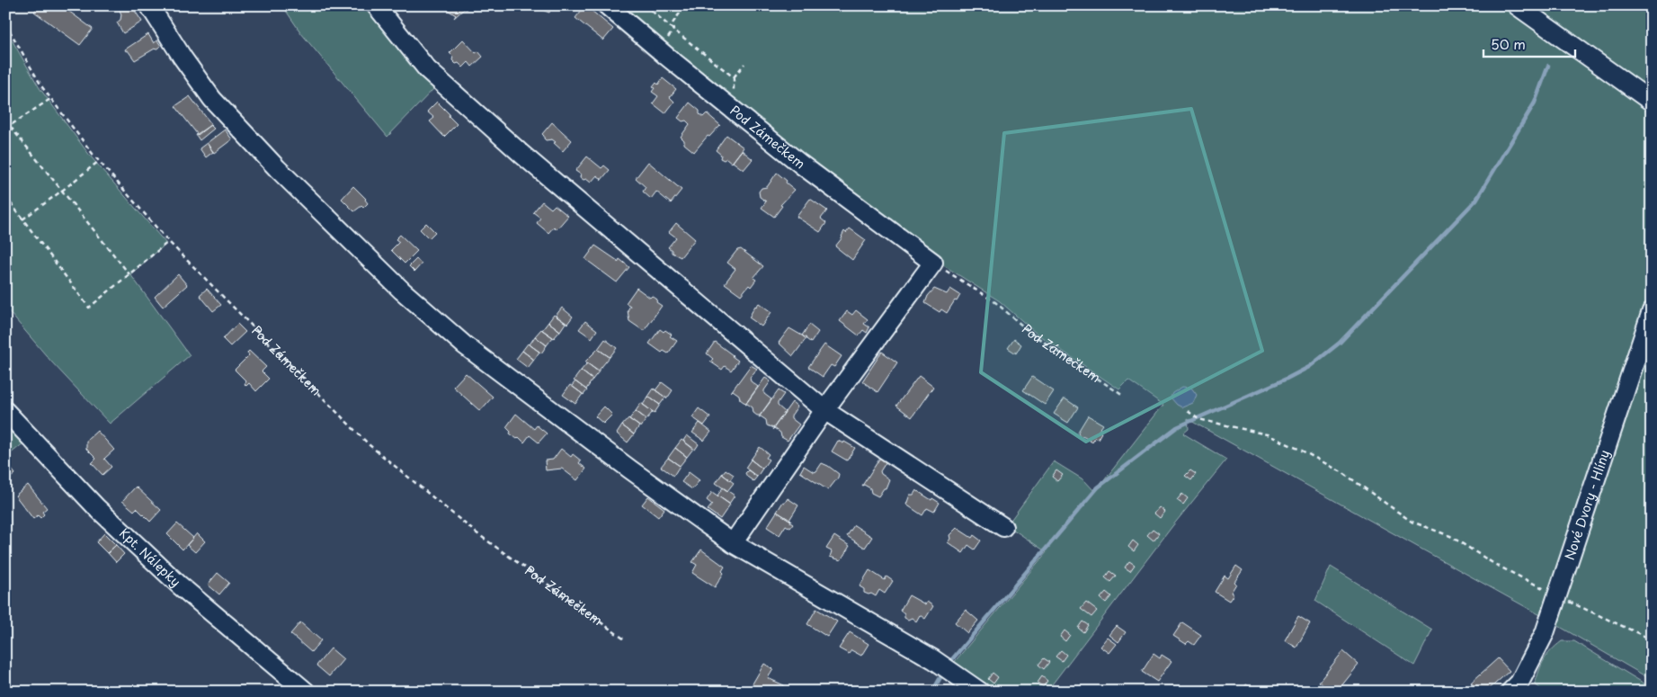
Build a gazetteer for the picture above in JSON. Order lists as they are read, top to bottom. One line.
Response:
{"streets":{"street":["Pod Zámečkem","Nové Dvory - Hlíny","Kpt. Nálepky"]},"scale_bar":"50 m"}
